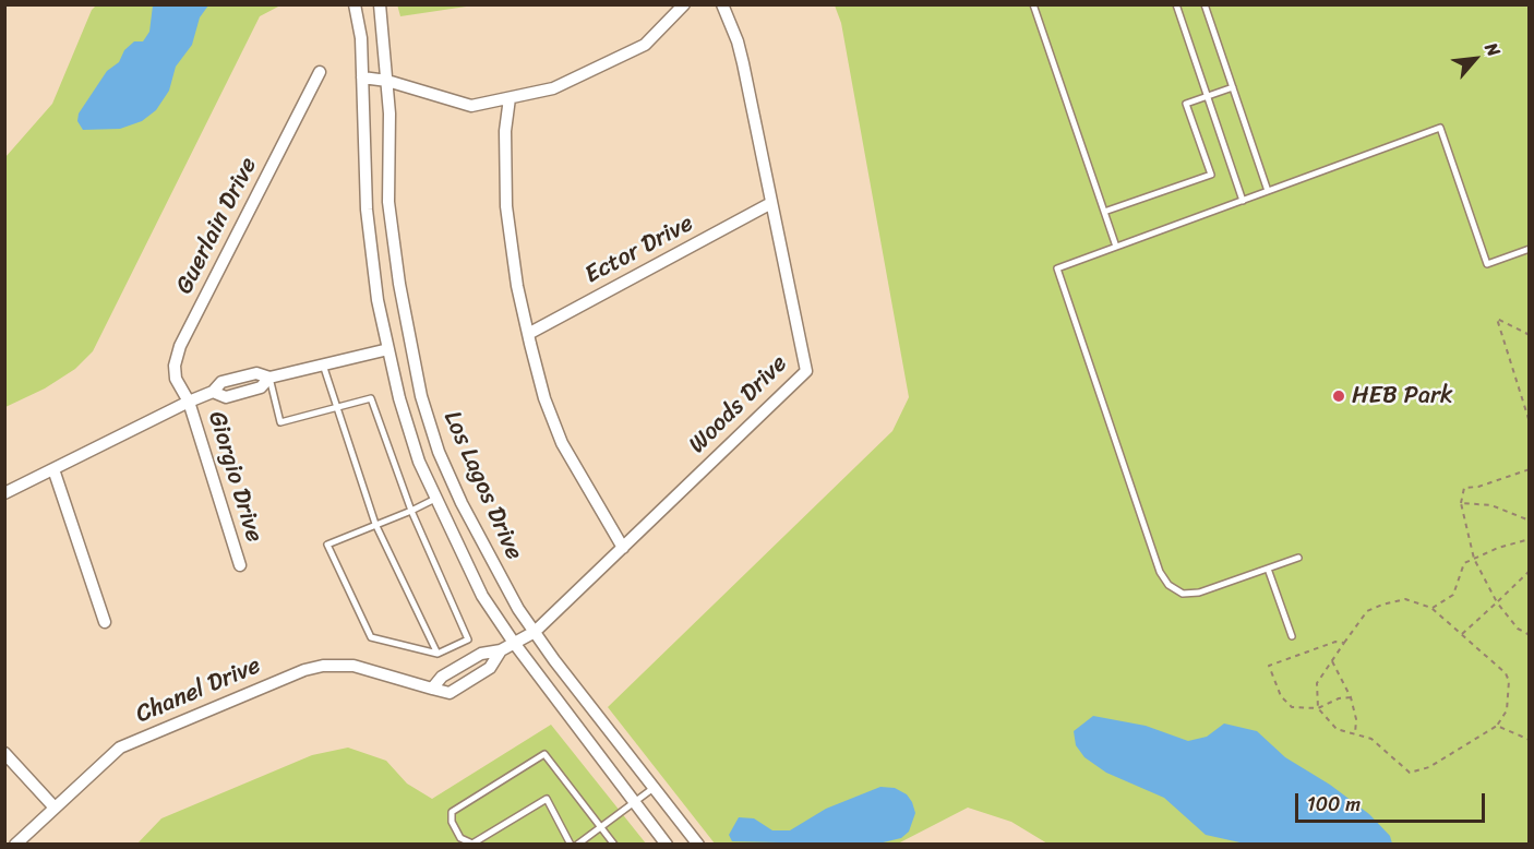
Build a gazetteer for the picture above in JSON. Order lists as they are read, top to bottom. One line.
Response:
{"streets":{"street":["Guerlain Drive","Ector Drive","Woods Drive","Giorgio Drive","Los Lagos Drive","Chanel Drive"]},"crossings":[["Guerlain Drive","Giorgio Drive"],["Ector Drive","Woods Drive"],["Woods Drive","Los Lagos Drive"]],"places":["HEB Park"],"scale_bar":"100 m","north":"top right"}
